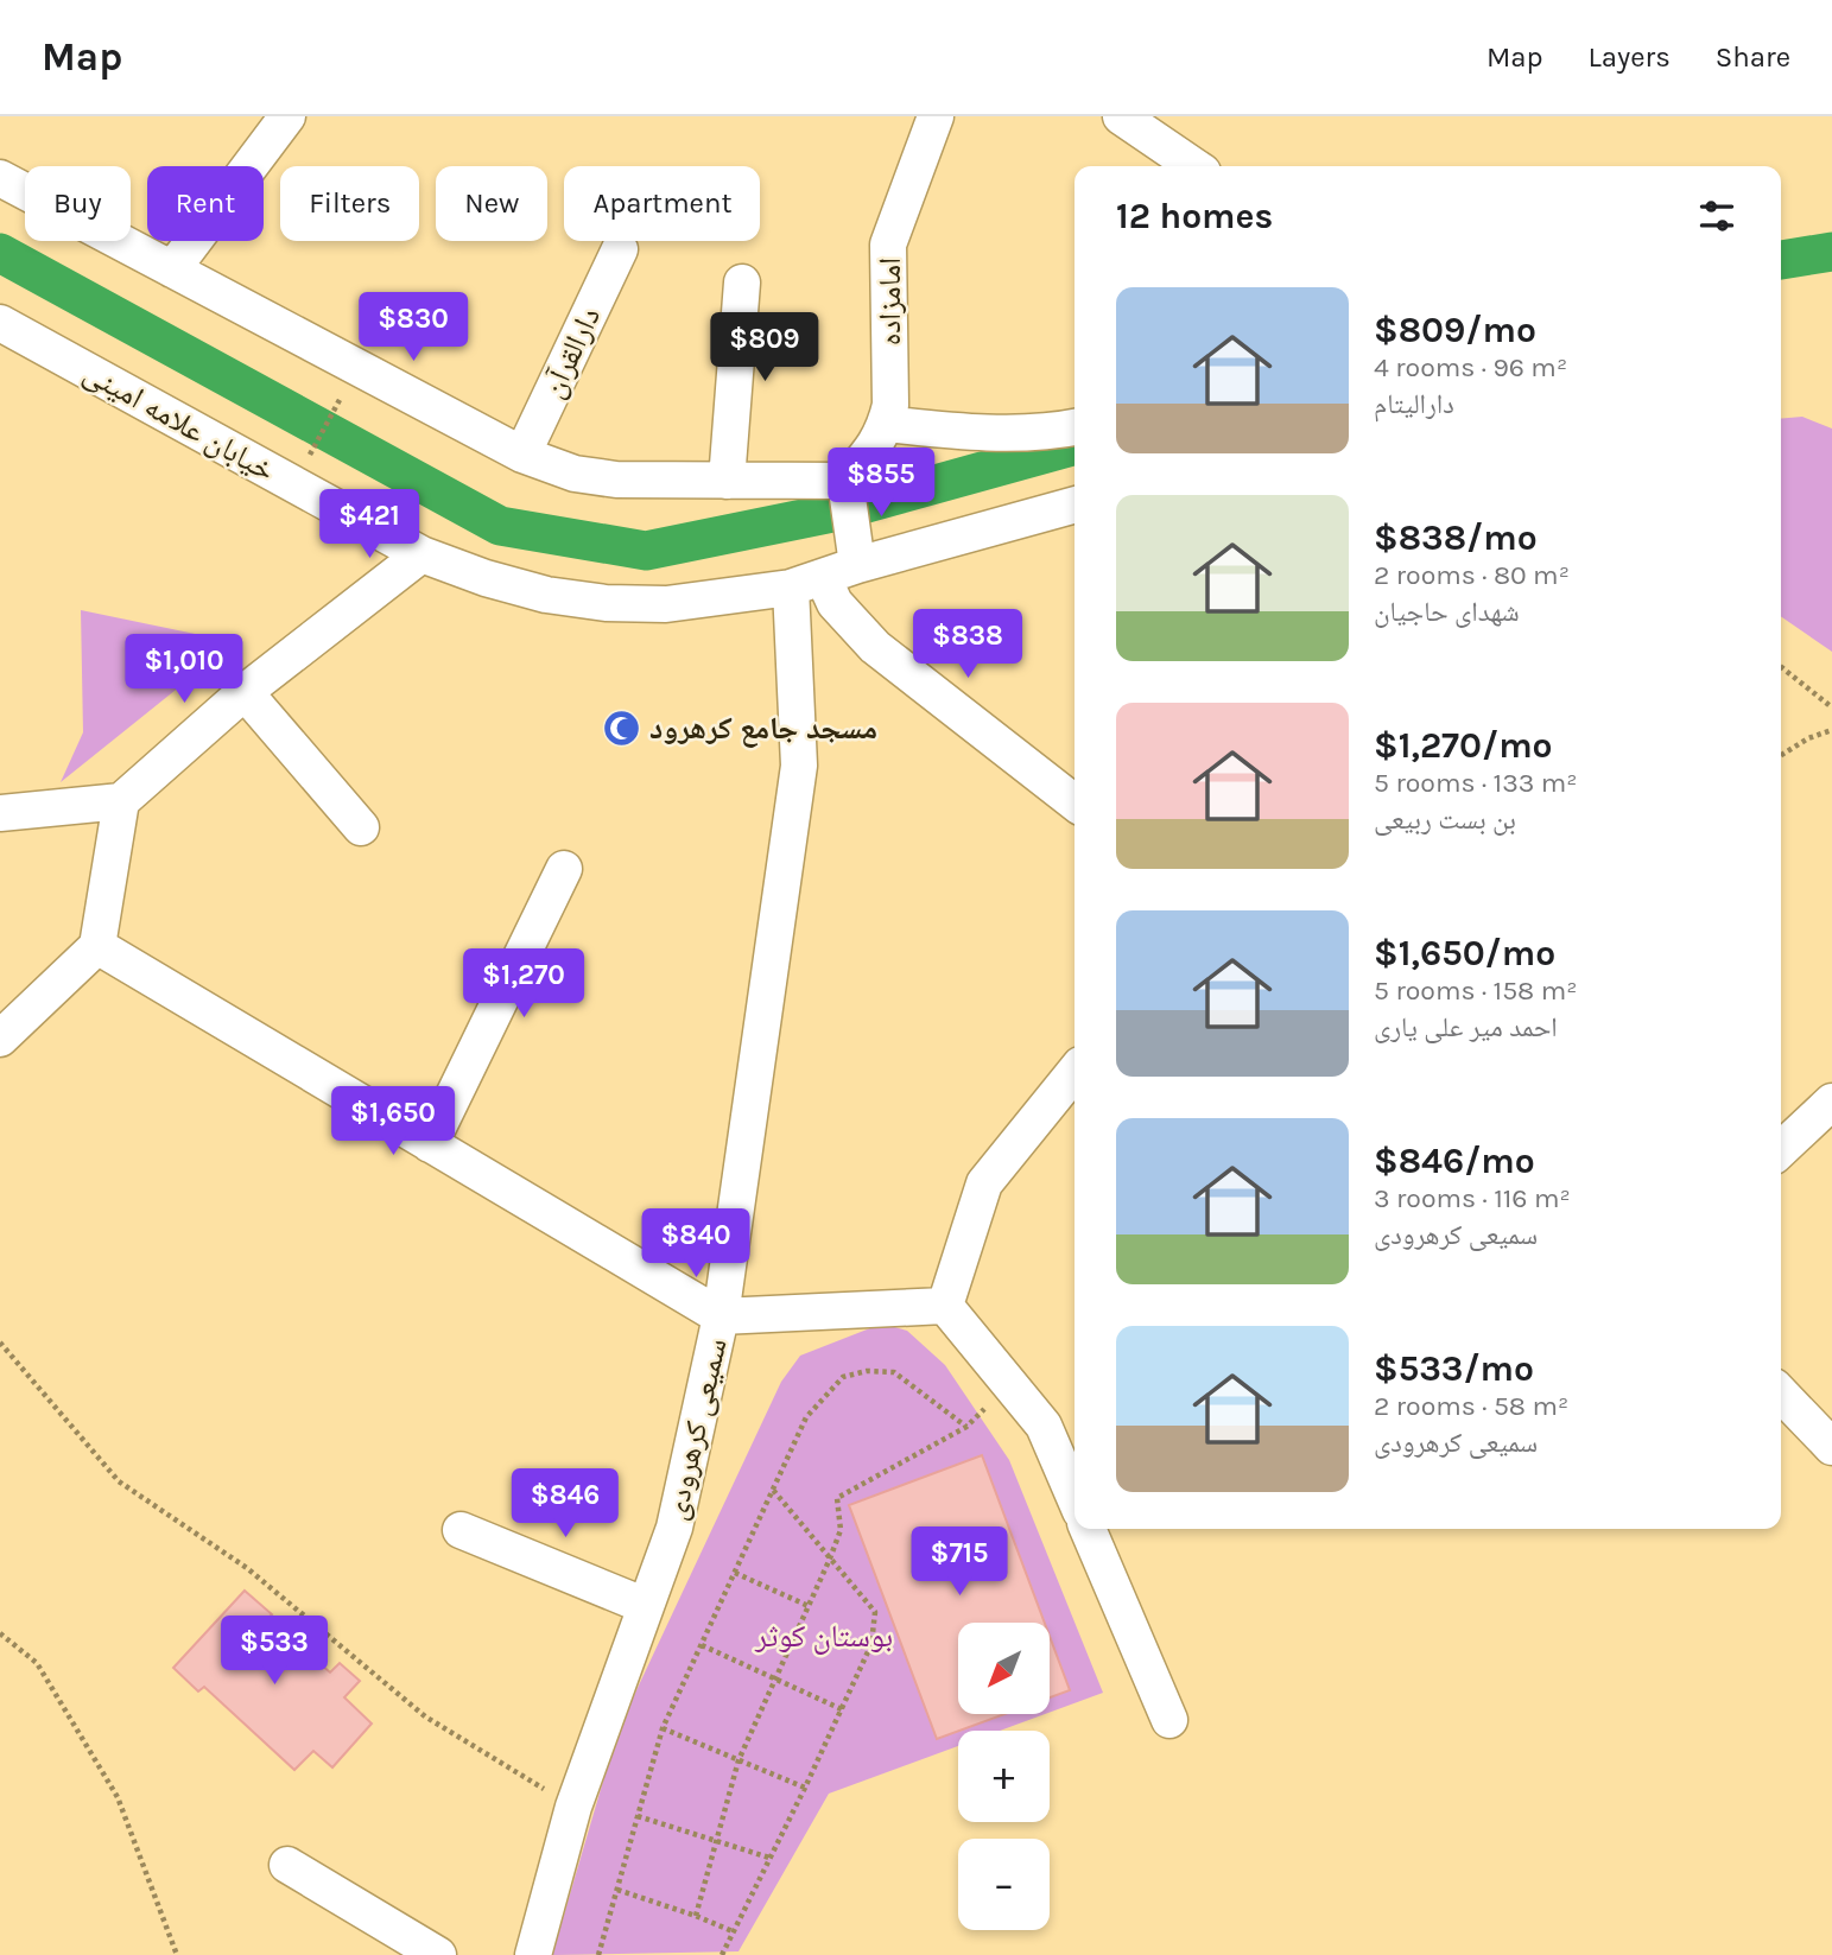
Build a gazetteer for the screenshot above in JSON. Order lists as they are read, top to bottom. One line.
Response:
{"streets":{"street":["امامزاده","دارالقرآن","خیابان علامه امینی","سمیعی کرهرودی"]},"crossings":[["خیابان علامه امینی","سمیعی کرهرودی"]],"parks":["بوستان کوثر"],"places":{"mosque":["مسجد جامع کرهرود"]},"north":"bottom left","page":{"header":"Map","nav":["Map","Layers","Share"],"chip":["Buy","Rent","Filters","New","Apartment"],"heading":"12 homes","list":[{"name":"$809/mo","note":"4 rooms · 96 m² · دارالیتام"},{"name":"$838/mo","note":"2 rooms · 80 m² · شهدای حاجیان"},{"name":"$1,270/mo","note":"5 rooms · 133 m² · بن بست ربیعی"},{"name":"$1,650/mo","note":"5 rooms · 158 m² · احمد میر علی یاری"},{"name":"$846/mo","note":"3 rooms · 116 m² · سمیعی کرهرودی"},{"name":"$533/mo","note":"2 rooms · 58 m² · سمیعی کرهرودی"}],"price":["$830","$809","$855","$421","$838","$1,010","$1,270","$1,650","$840","$846","$715","$533"],"map_buttons":["+","−"]}}
